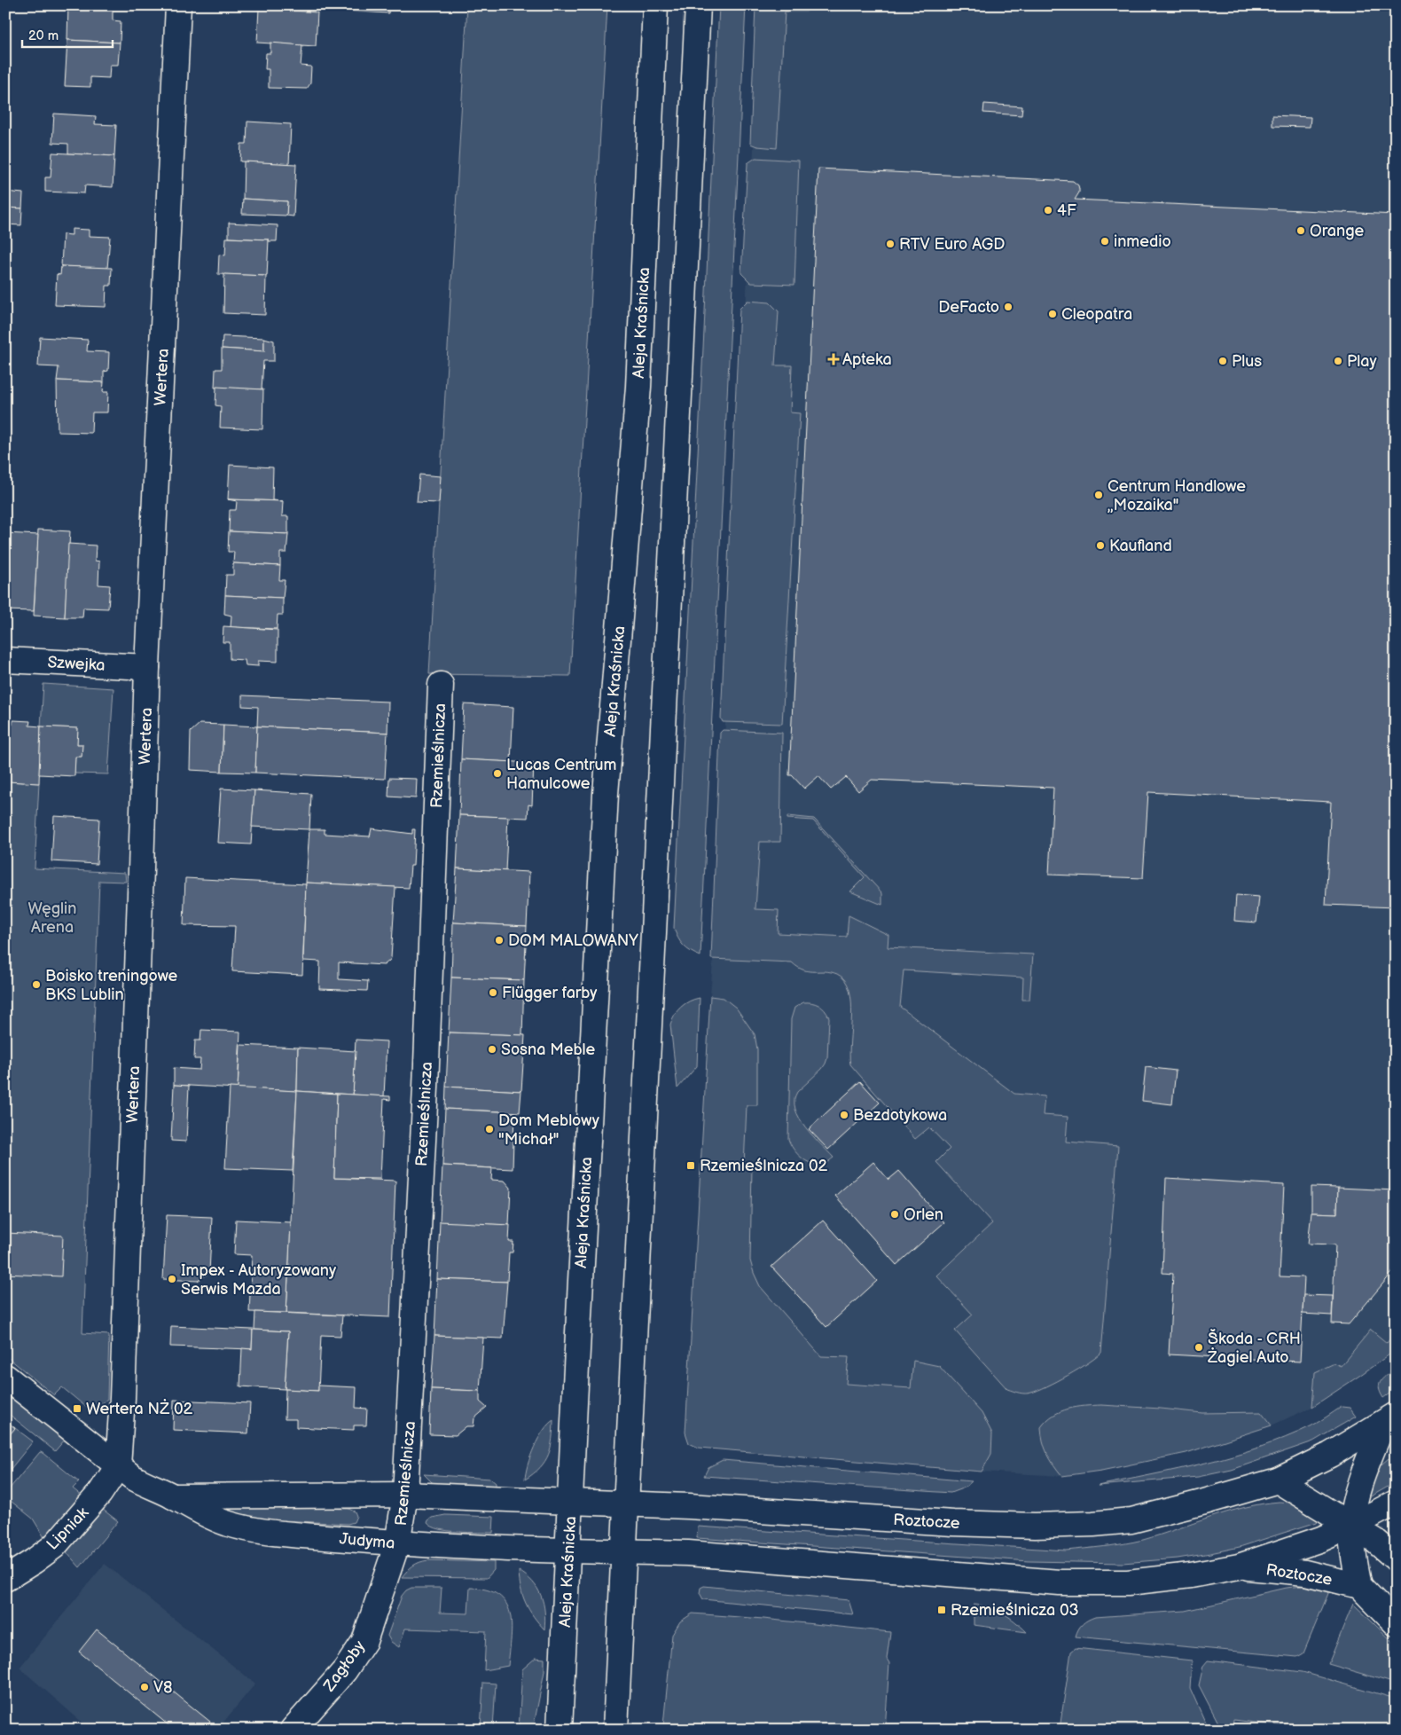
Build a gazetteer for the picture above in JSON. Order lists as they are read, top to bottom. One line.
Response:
{"streets":{"street":["Aleja Kraśnicka","Wertera","Szwejka","Rzemieślnicza","Roztocze","Lipniak","Judyma","Zagłoby"]},"crossings":[["Aleja Kraśnicka","Roztocze"],["Aleja Kraśnicka","Judyma"],["Wertera","Szwejka"],["Wertera","Lipniak"],["Wertera","Judyma"],["Rzemieślnicza","Judyma"],["Rzemieślnicza","Zagłoby"],["Roztocze","Judyma"],["Lipniak","Judyma"],["Judyma","Zagłoby"]],"parks":["Węglin Arena"],"places":{"other":["4F","Orange","inmedio","RTV Euro AGD","DeFacto","Cleopatra","Plus","Play","Centrum Handlowe ,,Mozaika\"","Kaufland","Lucas Centrum Hamulcowe","DOM MALOWANY","Boisko treningowe BKS Lublin","Flügger farby","Sosna Meble","Bezdotykowa","Dom Meblowy \"Michał\"","Orlen","Impex - Autoryzowany Serwis Mazda","Škoda - CRH Żagiel Auto","V8"],"health":["Apteka"],"transit":["Rzemieślnicza 02","Wertera NŻ 02","Rzemieślnicza 03"]},"scale_bar":"20 m"}
